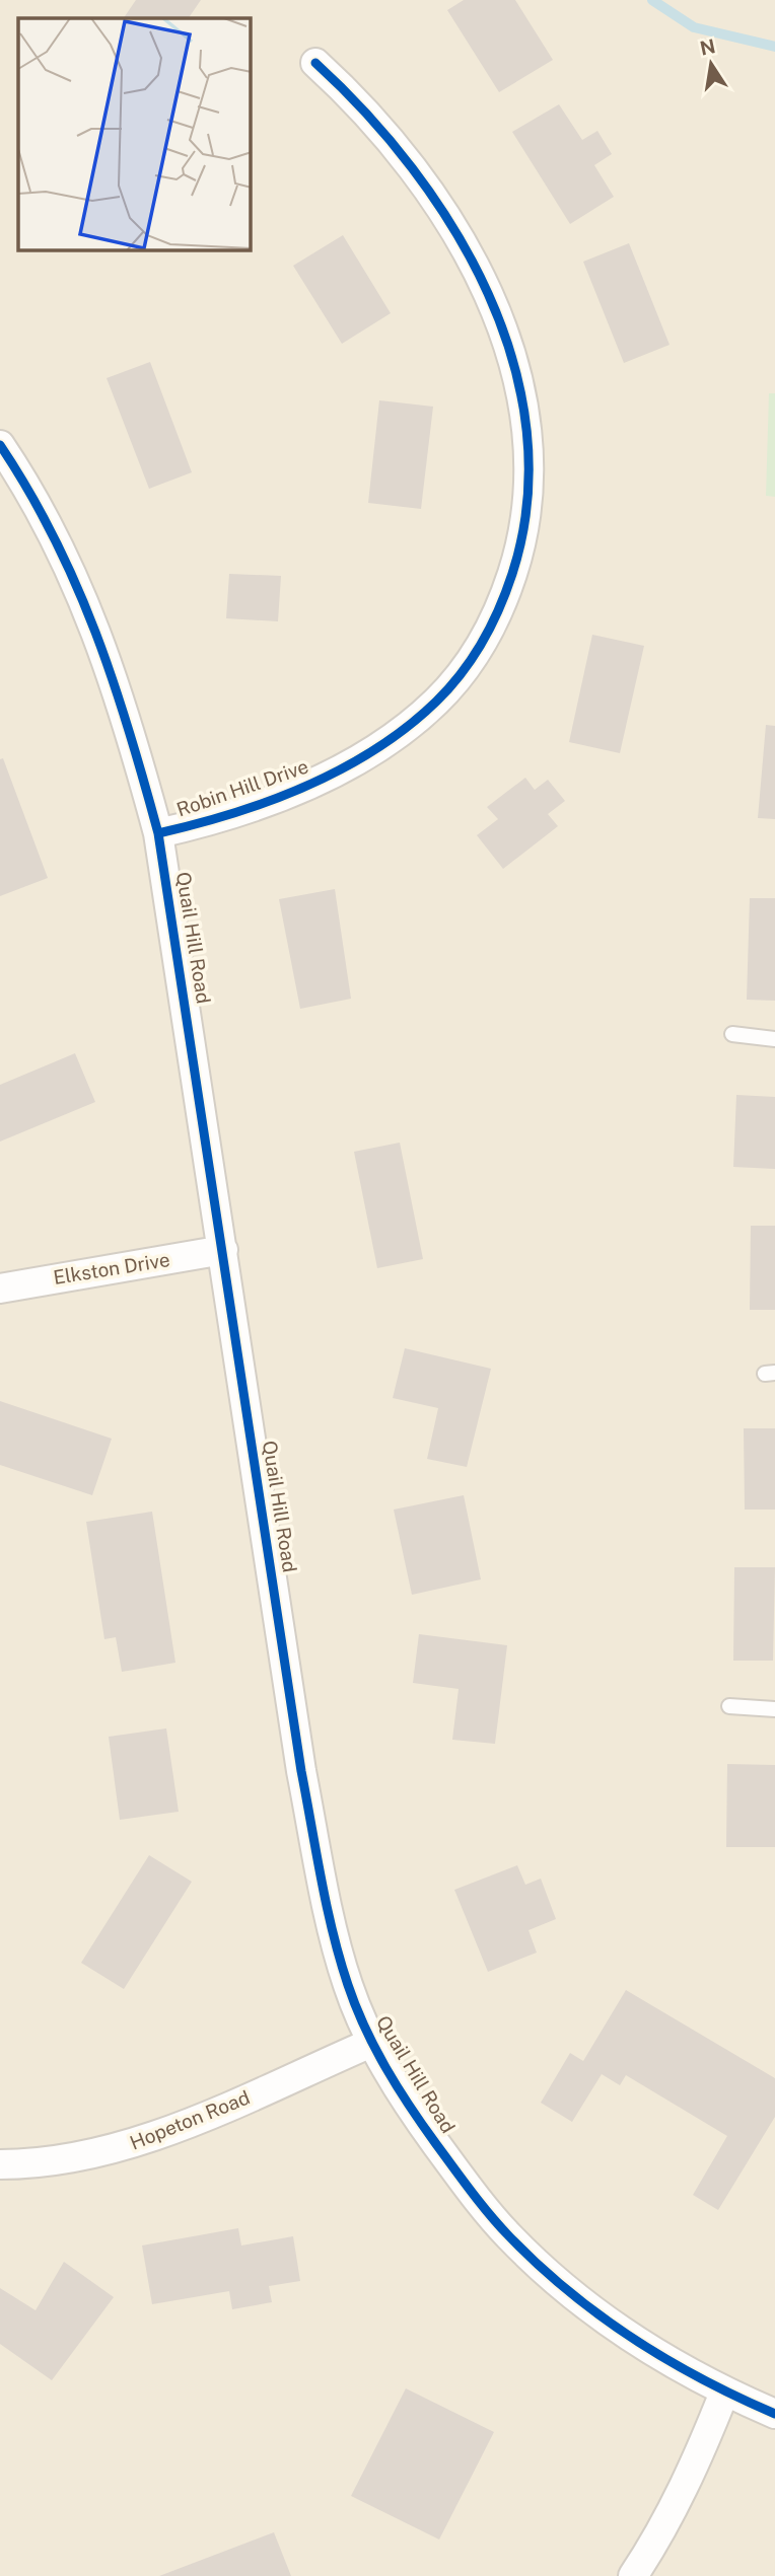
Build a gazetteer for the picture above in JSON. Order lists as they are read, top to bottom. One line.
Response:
{"streets":{"street":["Robin Hill Drive","Quail Hill Road","Elkston Drive","Hopeton Road"]},"crossings":[["Robin Hill Drive","Quail Hill Road"],["Quail Hill Road","Elkston Drive"],["Quail Hill Road","Hopeton Road"]],"north":"top"}
